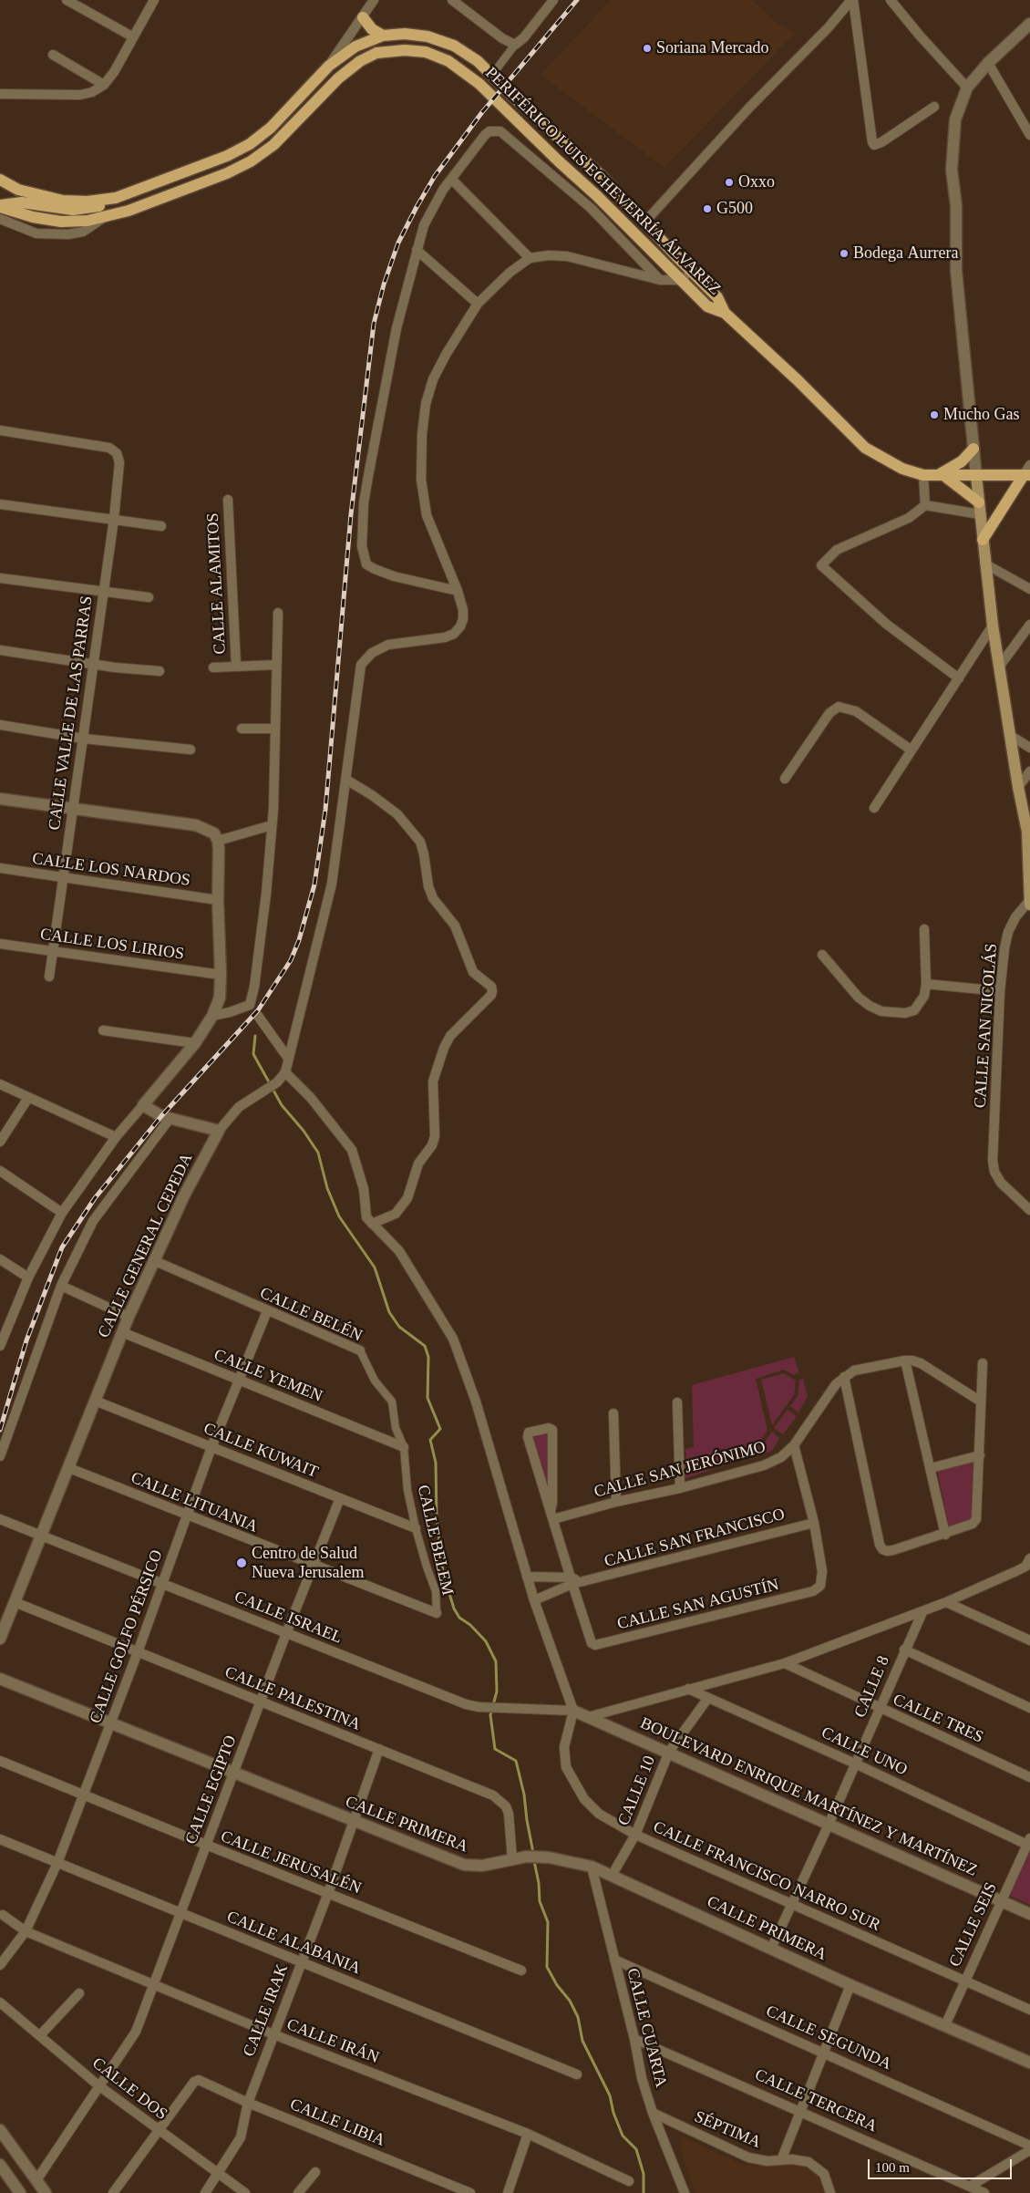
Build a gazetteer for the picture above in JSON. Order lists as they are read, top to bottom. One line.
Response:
{"streets":{"main road":["PERIFÉRICO LUIS ECHEVERRÍA ÁLVAREZ"],"street":["CALLE ALAMITOS","CALLE VALLE DE LAS PARRAS","CALLE LOS NARDOS","CALLE LOS LIRIOS","CALLE SAN NICOLÁS","CALLE GENERAL CEPEDA","CALLE BELÉN","CALLE YEMEN","CALLE KUWAIT","CALLE SAN JERÓNIMO","CALLE LITUANIA","CALLE SAN FRANCISCO","CALLE BELEM","CALLE SAN AGUSTÍN","CALLE ISRAEL","CALLE GOLFO PÉRSICO","CALLE 8","CALLE PALESTINA","CALLE TRES","CALLE UNO","CALLE EGIPTO","CALLE 10","BOULEVARD ENRIQUE MARTÍNEZ Y MARTÍNEZ","CALLE PRIMERA","CALLE JERUSALÉN","CALLE FRANCISCO NARRO SUR","CALLE SEIS","CALLE ALABANIA","CALLE IRAK","CALLE CUARTA","CALLE SEGUNDA","CALLE IRÁN","CALLE DOS","CALLE TERCERA","CALLE LIBIA","SÉPTIMA"]},"crossings":[["CALLE VALLE DE LAS PARRAS","CALLE LOS NARDOS"],["CALLE VALLE DE LAS PARRAS","CALLE LOS LIRIOS"],["CALLE GENERAL CEPEDA","CALLE BELÉN"],["CALLE GENERAL CEPEDA","CALLE YEMEN"],["CALLE GENERAL CEPEDA","CALLE KUWAIT"],["CALLE GENERAL CEPEDA","CALLE LITUANIA"],["CALLE GENERAL CEPEDA","CALLE ISRAEL"],["CALLE GENERAL CEPEDA","CALLE PALESTINA"],["CALLE BELÉN","CALLE YEMEN"],["CALLE BELÉN","CALLE BELEM"],["CALLE BELÉN","CALLE GOLFO PÉRSICO"],["CALLE YEMEN","CALLE BELEM"],["CALLE YEMEN","CALLE GOLFO PÉRSICO"],["CALLE KUWAIT","CALLE BELEM"],["CALLE KUWAIT","CALLE GOLFO PÉRSICO"],["CALLE KUWAIT","CALLE EGIPTO"],["CALLE LITUANIA","CALLE BELEM"],["CALLE LITUANIA","CALLE GOLFO PÉRSICO"],["CALLE LITUANIA","CALLE EGIPTO"],["CALLE SAN FRANCISCO","CALLE SAN AGUSTÍN"],["CALLE ISRAEL","CALLE GOLFO PÉRSICO"],["CALLE ISRAEL","CALLE EGIPTO"],["CALLE ISRAEL","BOULEVARD ENRIQUE MARTÍNEZ Y MARTÍNEZ"],["CALLE ISRAEL","CALLE FRANCISCO NARRO SUR"],["CALLE GOLFO PÉRSICO","CALLE PALESTINA"],["CALLE GOLFO PÉRSICO","CALLE PRIMERA"],["CALLE GOLFO PÉRSICO","CALLE JERUSALÉN"],["CALLE GOLFO PÉRSICO","CALLE ALABANIA"],["CALLE GOLFO PÉRSICO","CALLE IRÁN"],["CALLE 8","CALLE TRES"],["CALLE 8","CALLE UNO"],["CALLE 8","BOULEVARD ENRIQUE MARTÍNEZ Y MARTÍNEZ"],["CALLE 8","CALLE PRIMERA"],["CALLE 8","CALLE FRANCISCO NARRO SUR"],["CALLE PALESTINA","CALLE EGIPTO"],["CALLE PALESTINA","CALLE PRIMERA"],["CALLE PALESTINA","CALLE IRAK"],["CALLE UNO","CALLE 10"],["CALLE UNO","CALLE SEIS"],["CALLE EGIPTO","CALLE PRIMERA"],["CALLE EGIPTO","CALLE JERUSALÉN"],["CALLE EGIPTO","CALLE ALABANIA"],["CALLE EGIPTO","CALLE IRÁN"],["CALLE EGIPTO","CALLE DOS"],["CALLE 10","BOULEVARD ENRIQUE MARTÍNEZ Y MARTÍNEZ"],["CALLE 10","CALLE PRIMERA"],["CALLE 10","CALLE FRANCISCO NARRO SUR"],["BOULEVARD ENRIQUE MARTÍNEZ Y MARTÍNEZ","CALLE FRANCISCO NARRO SUR"],["BOULEVARD ENRIQUE MARTÍNEZ Y MARTÍNEZ","CALLE SEIS"],["CALLE PRIMERA","CALLE SEIS"],["CALLE PRIMERA","CALLE IRAK"],["CALLE PRIMERA","CALLE CUARTA"],["CALLE JERUSALÉN","CALLE IRAK"],["CALLE FRANCISCO NARRO SUR","CALLE SEIS"],["CALLE ALABANIA","CALLE IRAK"],["CALLE IRAK","CALLE IRÁN"],["CALLE IRAK","CALLE DOS"],["CALLE IRAK","CALLE LIBIA"],["CALLE CUARTA","CALLE SEGUNDA"],["CALLE CUARTA","CALLE TERCERA"],["CALLE CUARTA","SÉPTIMA"],["CALLE DOS","CALLE LIBIA"]],"places":["Soriana Mercado","Oxxo","G500","Bodega Aurrera","Mucho Gas","Centro de Salud Nueva Jerusalem"],"scale_bar":"100 m"}
